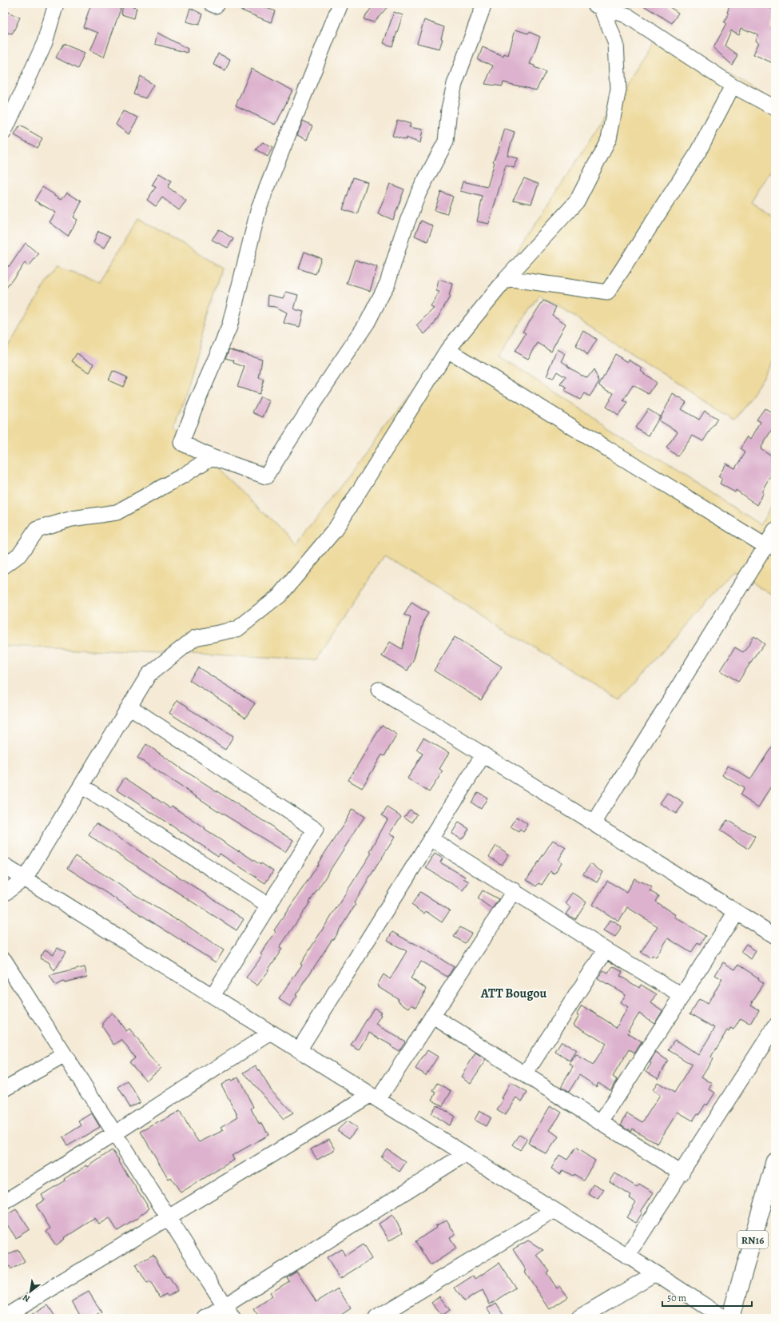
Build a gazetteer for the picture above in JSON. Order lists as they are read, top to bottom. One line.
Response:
{"streets":{"main road":["RN16"]},"districts":["ATT Bougou"],"scale_bar":"50 m","north":"bottom left"}
